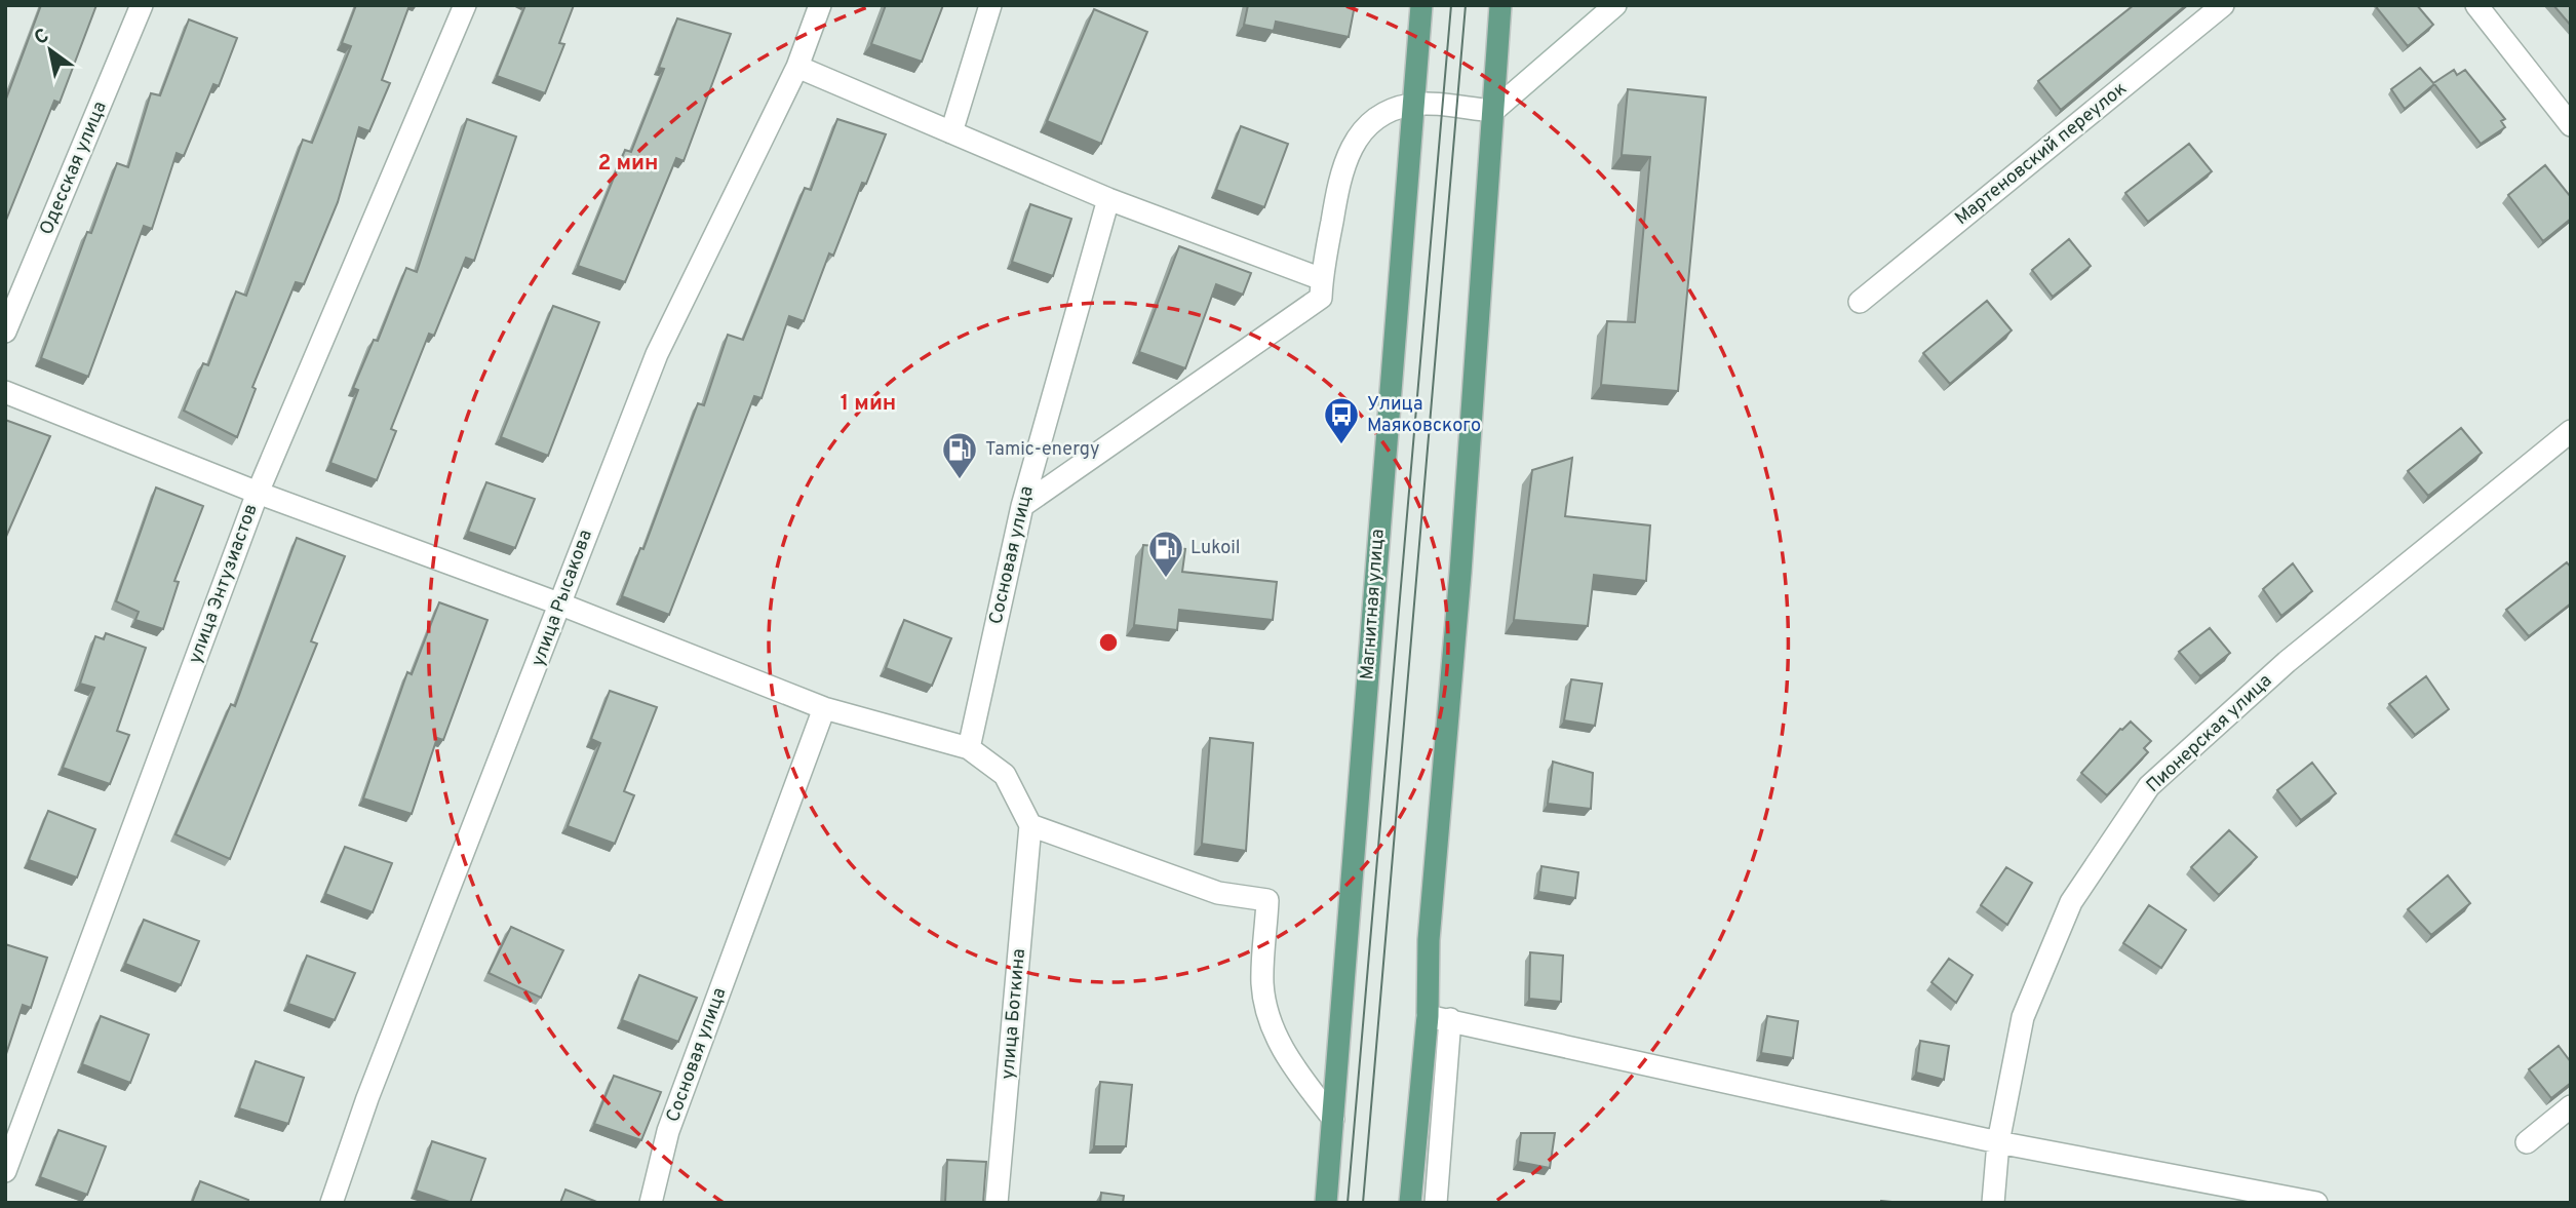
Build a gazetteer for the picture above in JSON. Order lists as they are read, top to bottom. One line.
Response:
{"streets":{"main road":["Магнитная улица"],"street":["Мартеновский переулок","Одесская улица","Сосновая улица","улица Энтузиастов","улица Рысакова","Пионерская улица","улица Боткина"]},"places":{"bus stop":["Улица Маяковского"],"fuel station":["Tamic-energy","Lukoil"]},"north":"top left","rings":["2 мин","1 мин"]}
